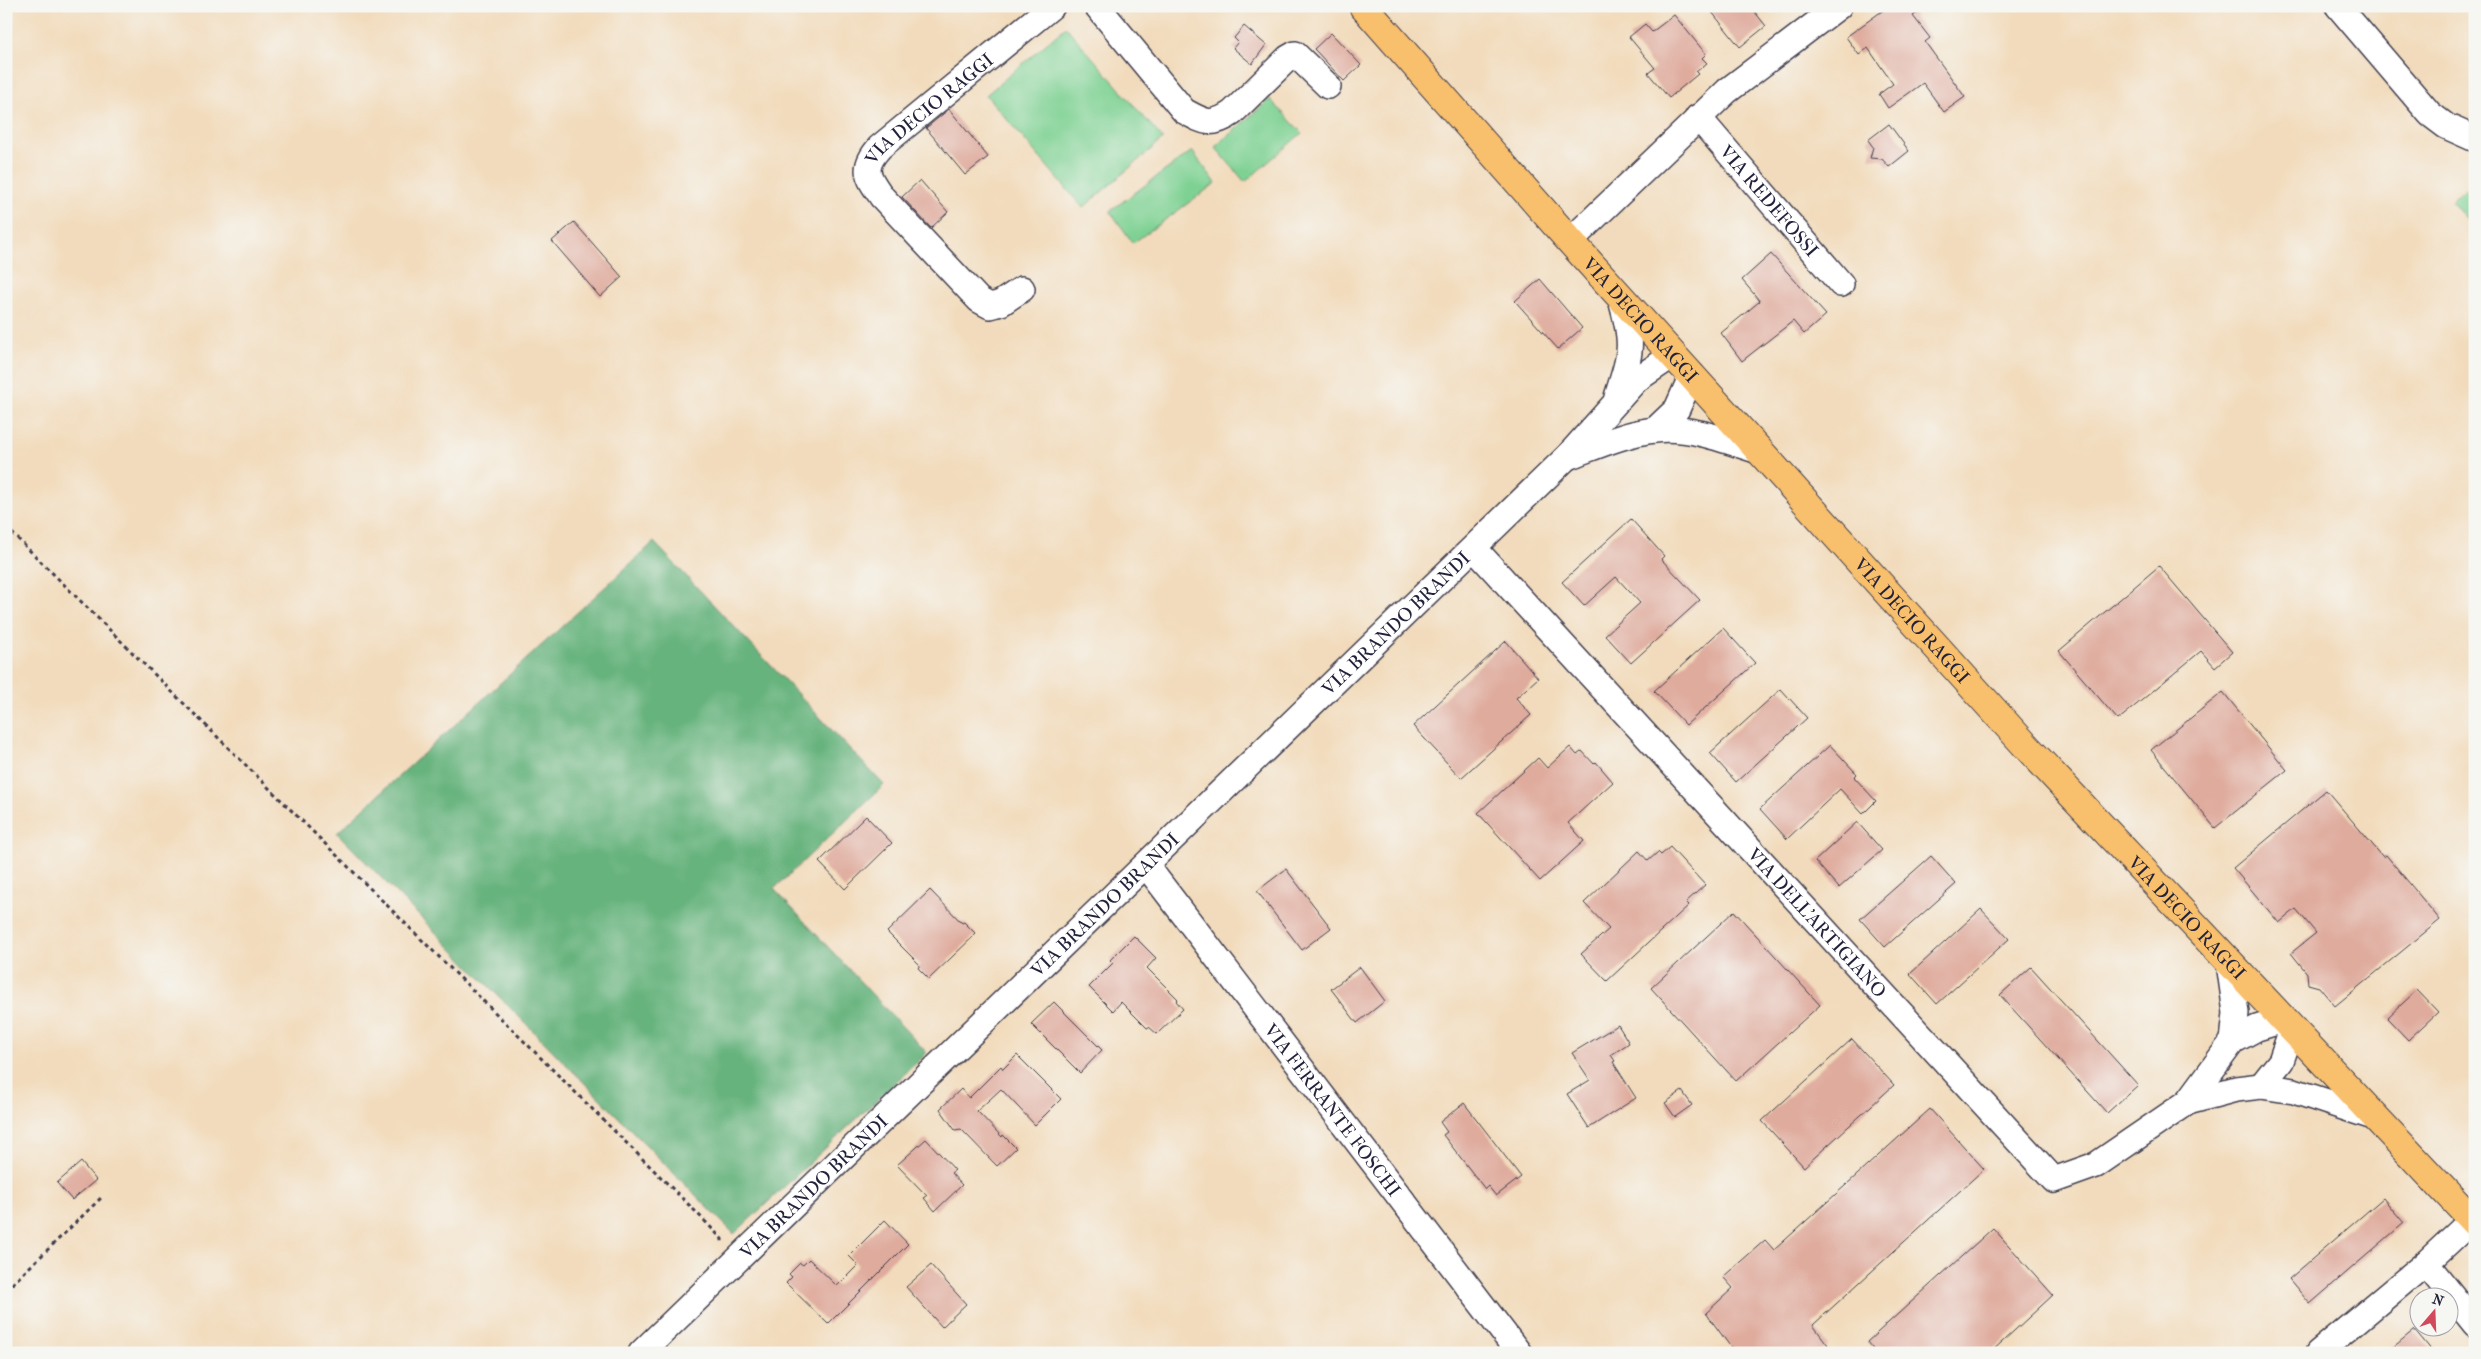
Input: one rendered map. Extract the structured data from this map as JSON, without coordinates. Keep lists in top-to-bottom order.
{
  "streets": {
    "main road": ["VIA DECIO RAGGI"],
    "street": [
      "VIA REDEFOSSI",
      "VIA BRANDO BRANDI",
      "VIA DELL'ARTIGIANO",
      "VIA FERRANTE FOSCHI"
    ]
  },
  "crossings": [
    ["VIA DECIO RAGGI", "VIA BRANDO BRANDI"],
    ["VIA DECIO RAGGI", "VIA DELL'ARTIGIANO"],
    ["VIA BRANDO BRANDI", "VIA DELL'ARTIGIANO"],
    ["VIA BRANDO BRANDI", "VIA FERRANTE FOSCHI"]
  ],
  "north": "top"
}
